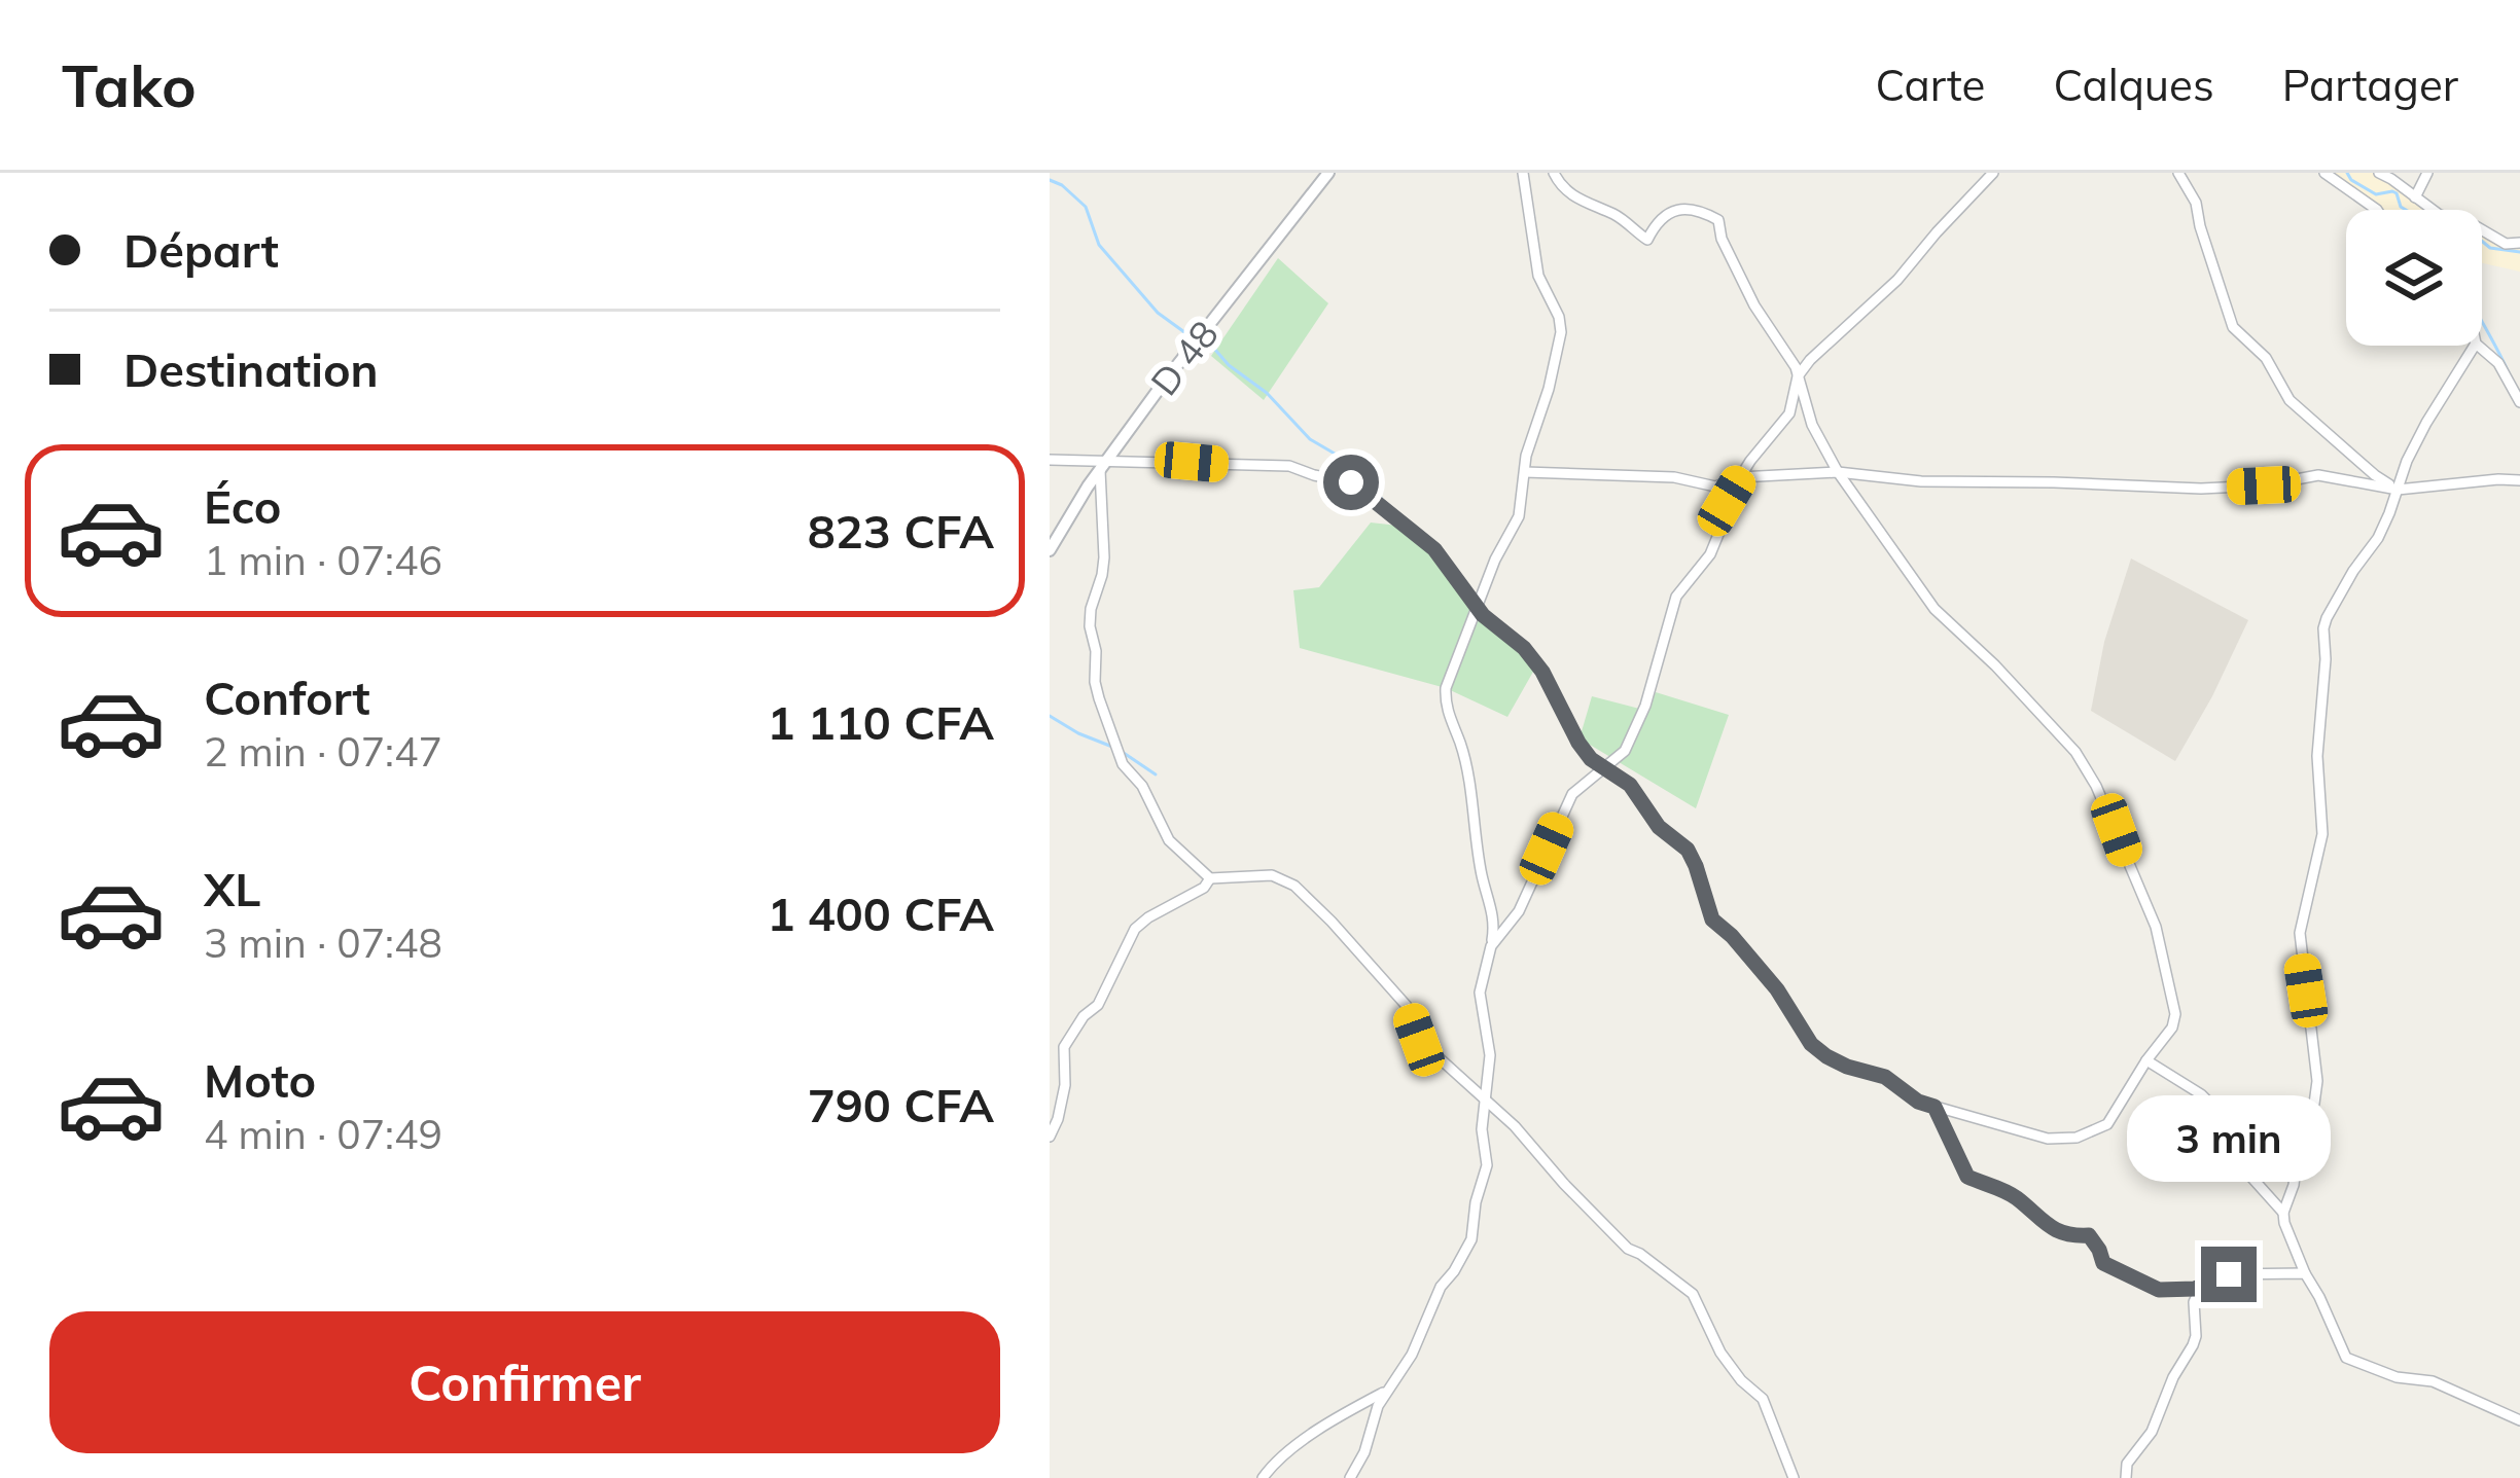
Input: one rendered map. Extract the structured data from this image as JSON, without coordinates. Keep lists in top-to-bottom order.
{
  "streets": {
    "street": ["D 48"]
  },
  "page": {
    "header": "Tako",
    "nav": ["Carte", "Calques", "Partager"],
    "banner": ["Départ", "Destination"],
    "list": [
      {
        "name": "Éco",
        "note": "1 min · 07:46",
        "value": "823 CFA"
      },
      {
        "name": "Confort",
        "note": "2 min · 07:47",
        "value": "1 110 CFA"
      },
      {
        "name": "XL",
        "note": "3 min · 07:48",
        "value": "1 400 CFA"
      },
      {
        "name": "Moto",
        "note": "4 min · 07:49",
        "value": "790 CFA"
      }
    ],
    "bubble": "3 min",
    "buttons": "Confirmer"
  }
}
